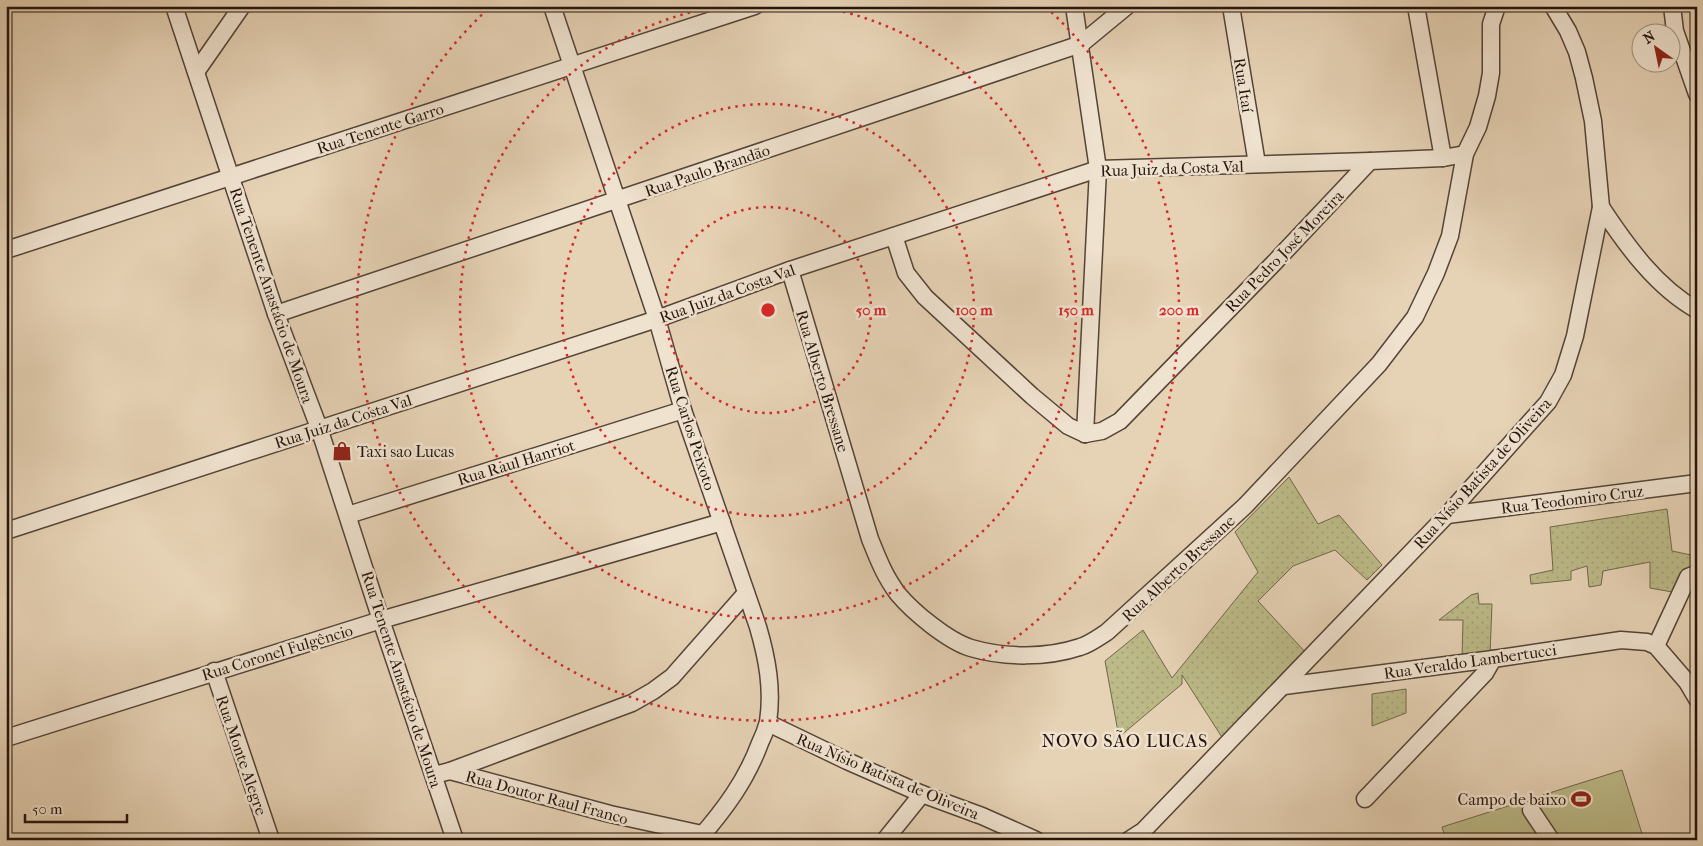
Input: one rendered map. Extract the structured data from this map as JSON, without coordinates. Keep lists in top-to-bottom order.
{
  "streets": {
    "street": [
      "Rua Itaí",
      "Rua Tenente Garro",
      "Rua Juiz da Costa Val",
      "Rua Paulo Brandão",
      "Rua Pedro José Moreira",
      "Rua Tenente Anastácio de Moura",
      "Rua Alberto Bressane",
      "Rua Carlos Peixoto",
      "Rua Raul Hanriot",
      "Rua Nísio Batista de Oliveira",
      "Rua Teodomiro Cruz",
      "Rua Coronel Fulgêncio",
      "Rua Veraldo Lambertucci",
      "Rua Monte Alegre",
      "Rua Doutor Raul Franco"
    ]
  },
  "crossings": [
    ["Rua Itaí", "Rua Juiz da Costa Val"],
    ["Rua Tenente Garro", "Rua Tenente Anastácio de Moura"],
    ["Rua Tenente Garro", "Rua Carlos Peixoto"],
    ["Rua Juiz da Costa Val", "Rua Pedro José Moreira"],
    ["Rua Juiz da Costa Val", "Rua Tenente Anastácio de Moura"],
    ["Rua Juiz da Costa Val", "Rua Alberto Bressane"],
    ["Rua Juiz da Costa Val", "Rua Carlos Peixoto"],
    ["Rua Paulo Brandão", "Rua Tenente Anastácio de Moura"],
    ["Rua Paulo Brandão", "Rua Carlos Peixoto"],
    ["Rua Tenente Anastácio de Moura", "Rua Raul Hanriot"],
    ["Rua Tenente Anastácio de Moura", "Rua Coronel Fulgêncio"],
    ["Rua Tenente Anastácio de Moura", "Rua Doutor Raul Franco"],
    ["Rua Carlos Peixoto", "Rua Raul Hanriot"],
    ["Rua Carlos Peixoto", "Rua Nísio Batista de Oliveira"],
    ["Rua Carlos Peixoto", "Rua Coronel Fulgêncio"],
    ["Rua Carlos Peixoto", "Rua Doutor Raul Franco"],
    ["Rua Nísio Batista de Oliveira", "Rua Teodomiro Cruz"],
    ["Rua Nísio Batista de Oliveira", "Rua Veraldo Lambertucci"],
    ["Rua Coronel Fulgêncio", "Rua Monte Alegre"]
  ],
  "districts": ["NOVO SÃO LUCAS"],
  "places": {
    "shop": ["Taxi sao Lucas"],
    "sports": ["Campo de baixo"]
  },
  "scale_bar": "50 m",
  "north": "top left",
  "rings": [
    "50 m",
    "100 m",
    "150 m",
    "200 m"
  ]
}
